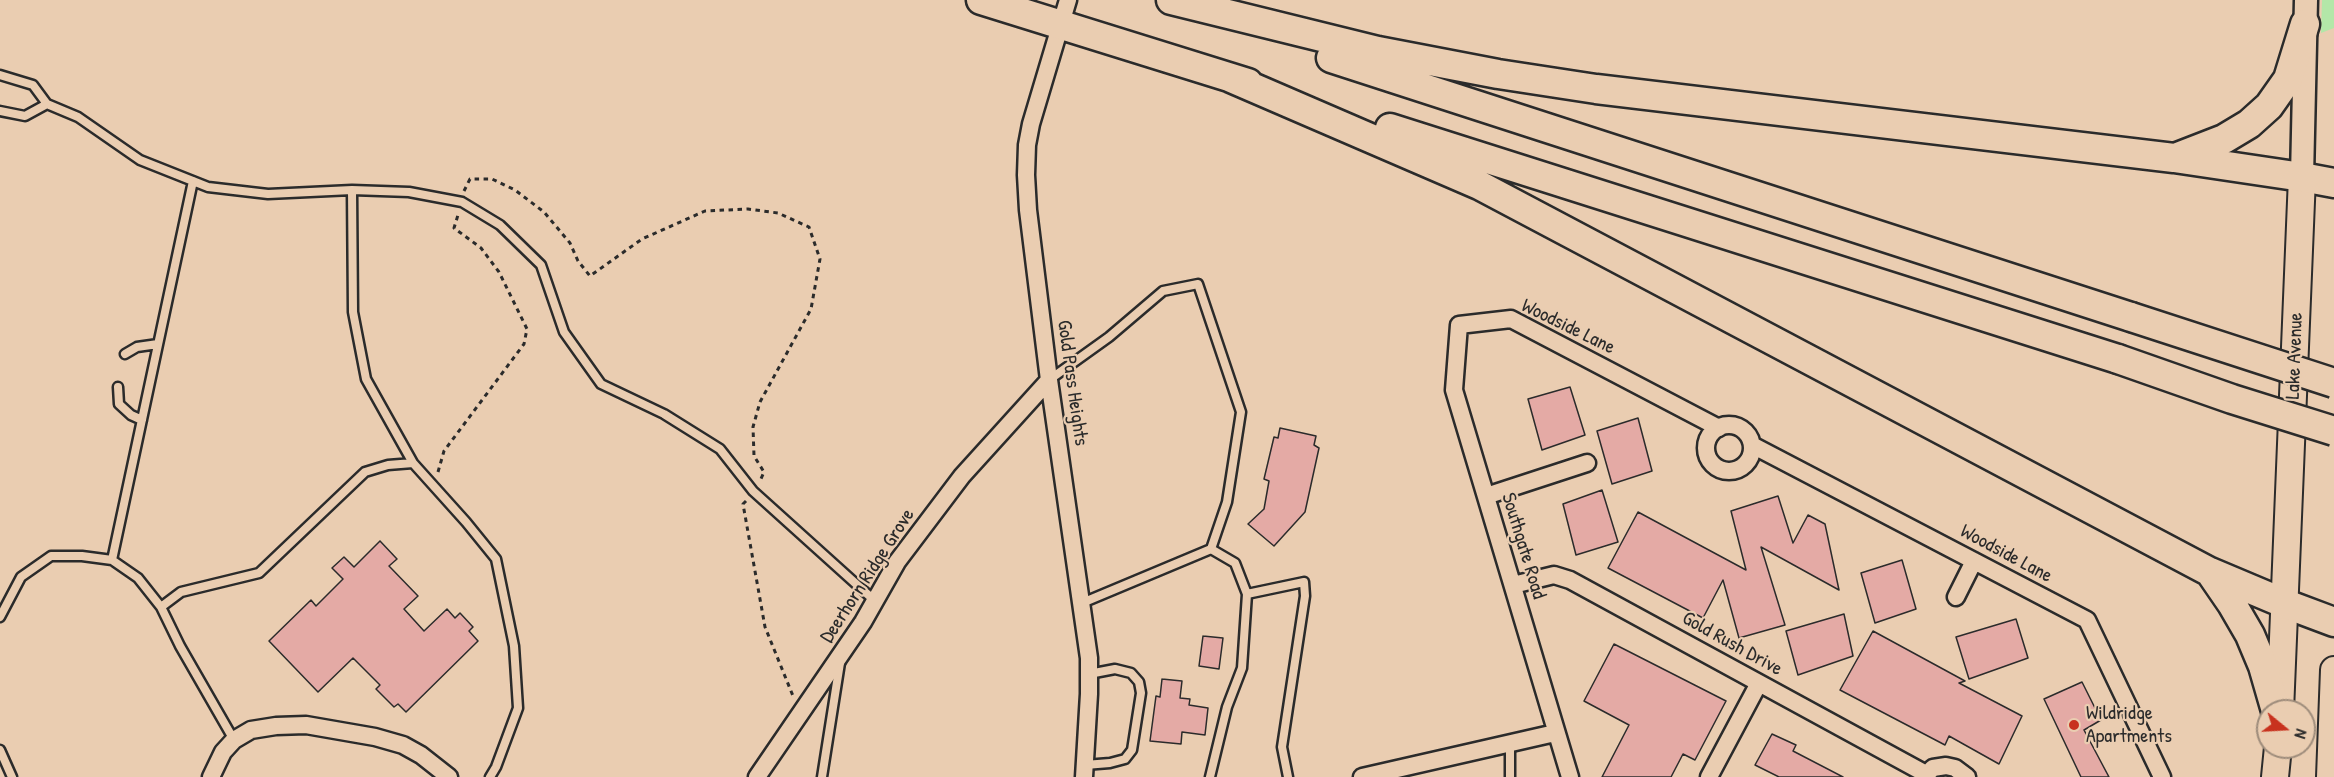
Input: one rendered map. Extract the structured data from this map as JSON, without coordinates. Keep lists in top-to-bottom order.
{
  "streets": {
    "main road": ["Lake Avenue"],
    "street": [
      "Woodside Lane",
      "Gold Pass Heights",
      "Southgate Road",
      "Deerhorn Ridge Grove",
      "Gold Rush Drive"
    ]
  },
  "crossings": [
    ["Woodside Lane", "Southgate Road"],
    ["Gold Pass Heights", "Deerhorn Ridge Grove"],
    ["Southgate Road", "Gold Rush Drive"]
  ],
  "places": ["Wildridge Apartments"],
  "north": "right"
}
